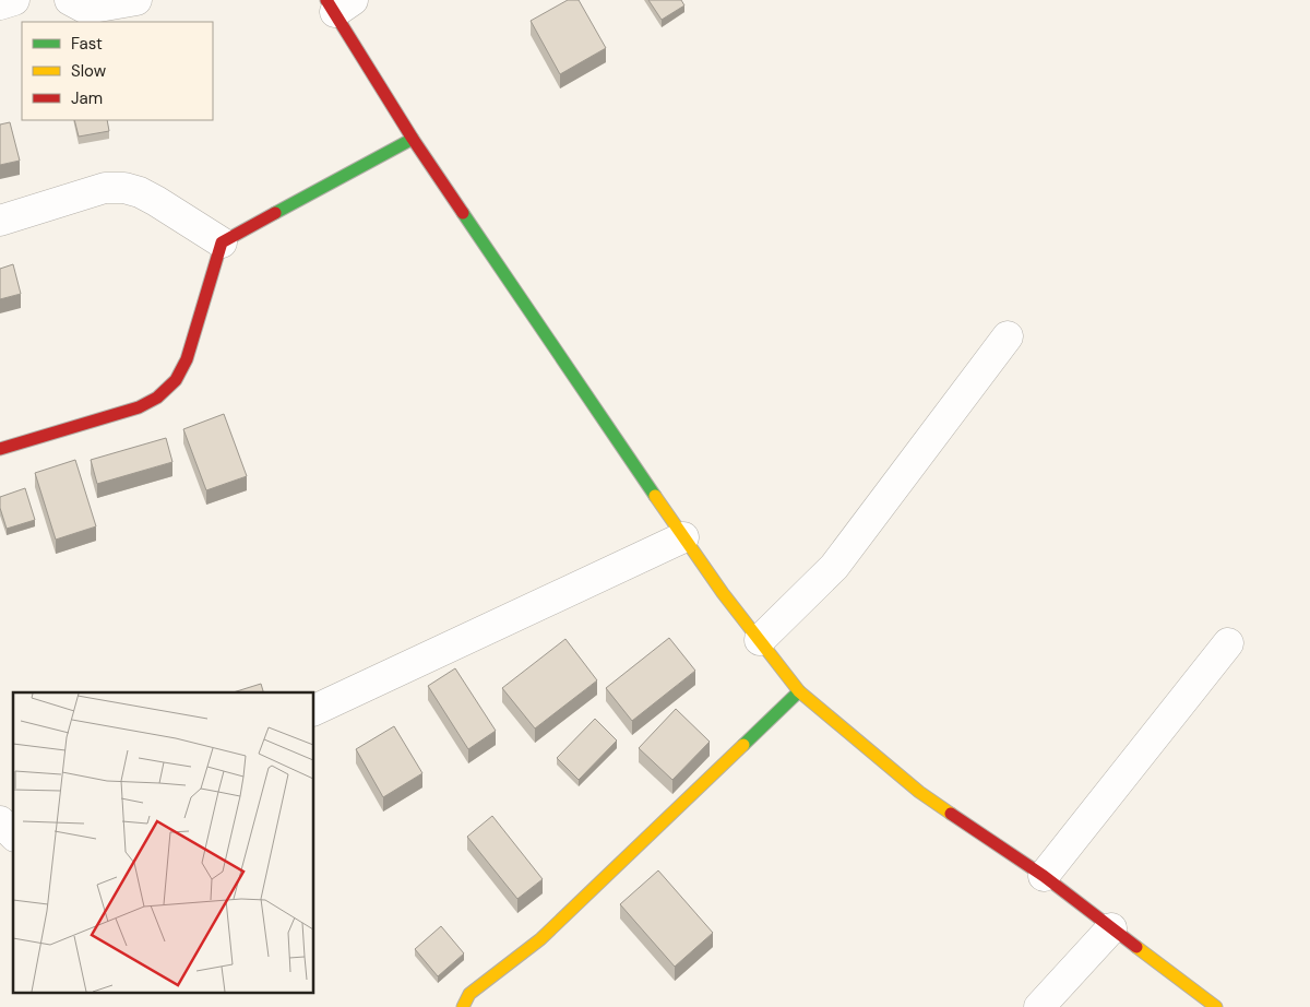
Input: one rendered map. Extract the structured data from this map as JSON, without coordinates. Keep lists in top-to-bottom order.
{
  "legend": ["Fast", "Slow", "Jam"]
}
